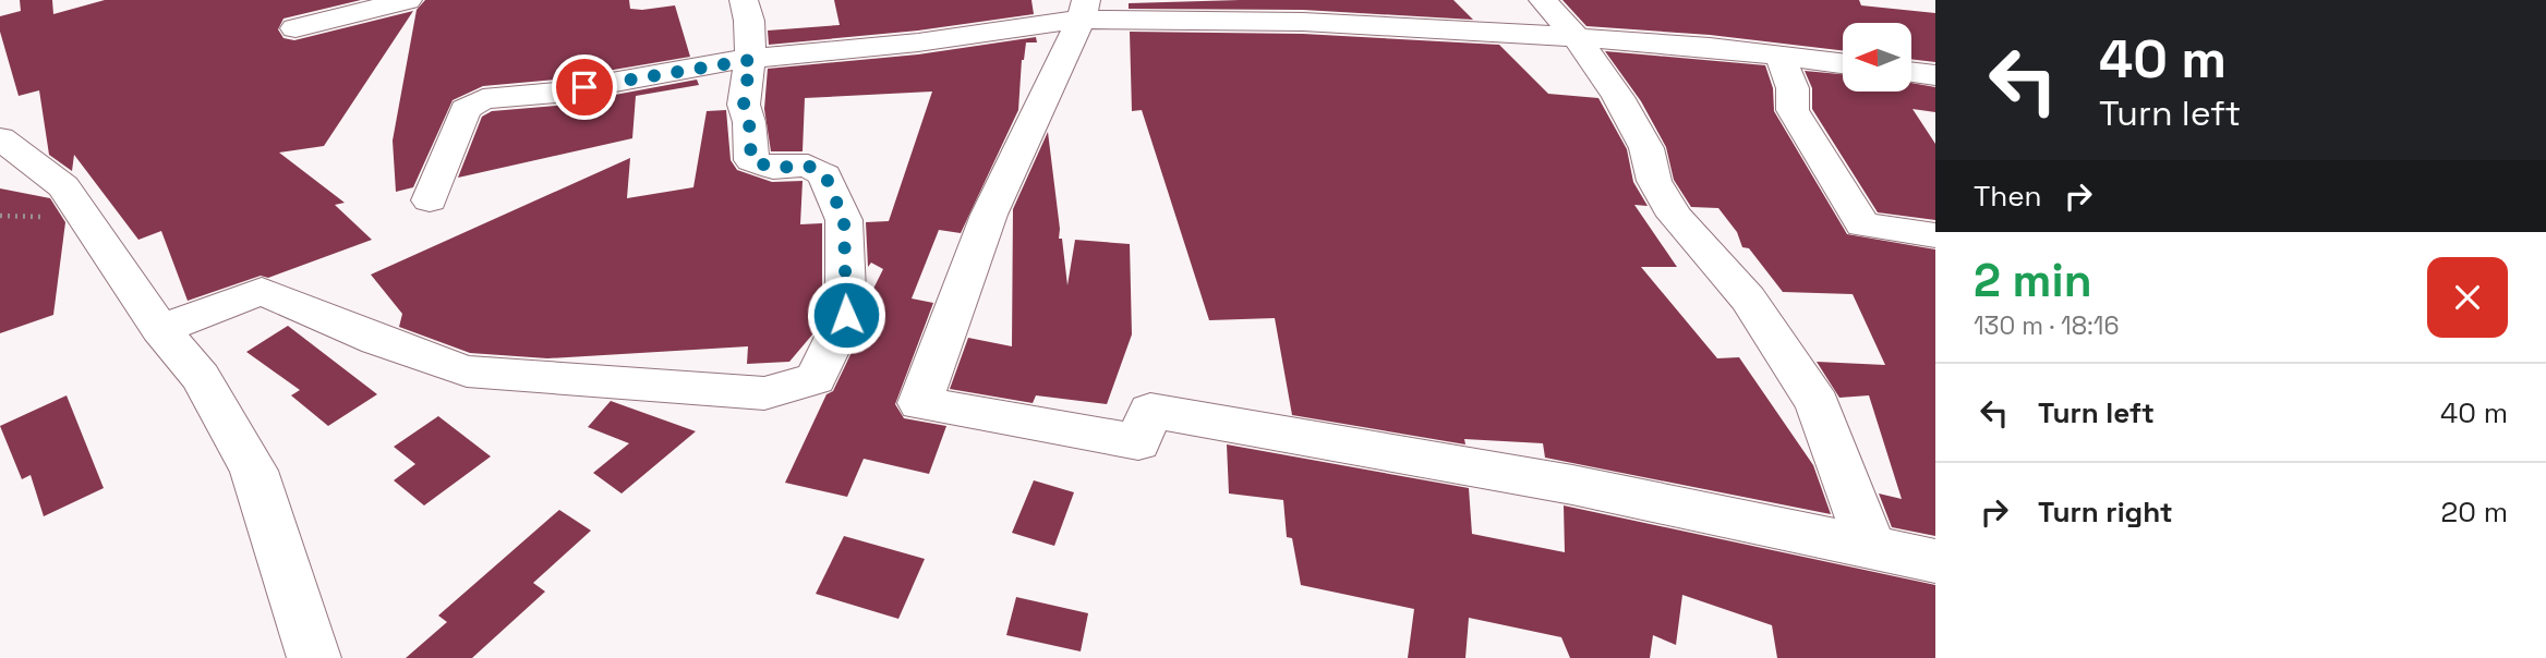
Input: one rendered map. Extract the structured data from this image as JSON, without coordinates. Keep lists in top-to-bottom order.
{
  "north": "left",
  "page": {
    "turn": ["40 m", "Turn left"],
    "then": "Then",
    "heading": ["2 min", "130 m · 18:16"],
    "list": [
      {
        "name": "Turn left",
        "value": "40 m"
      },
      {
        "name": "Turn right",
        "value": "20 m"
      }
    ]
  }
}
